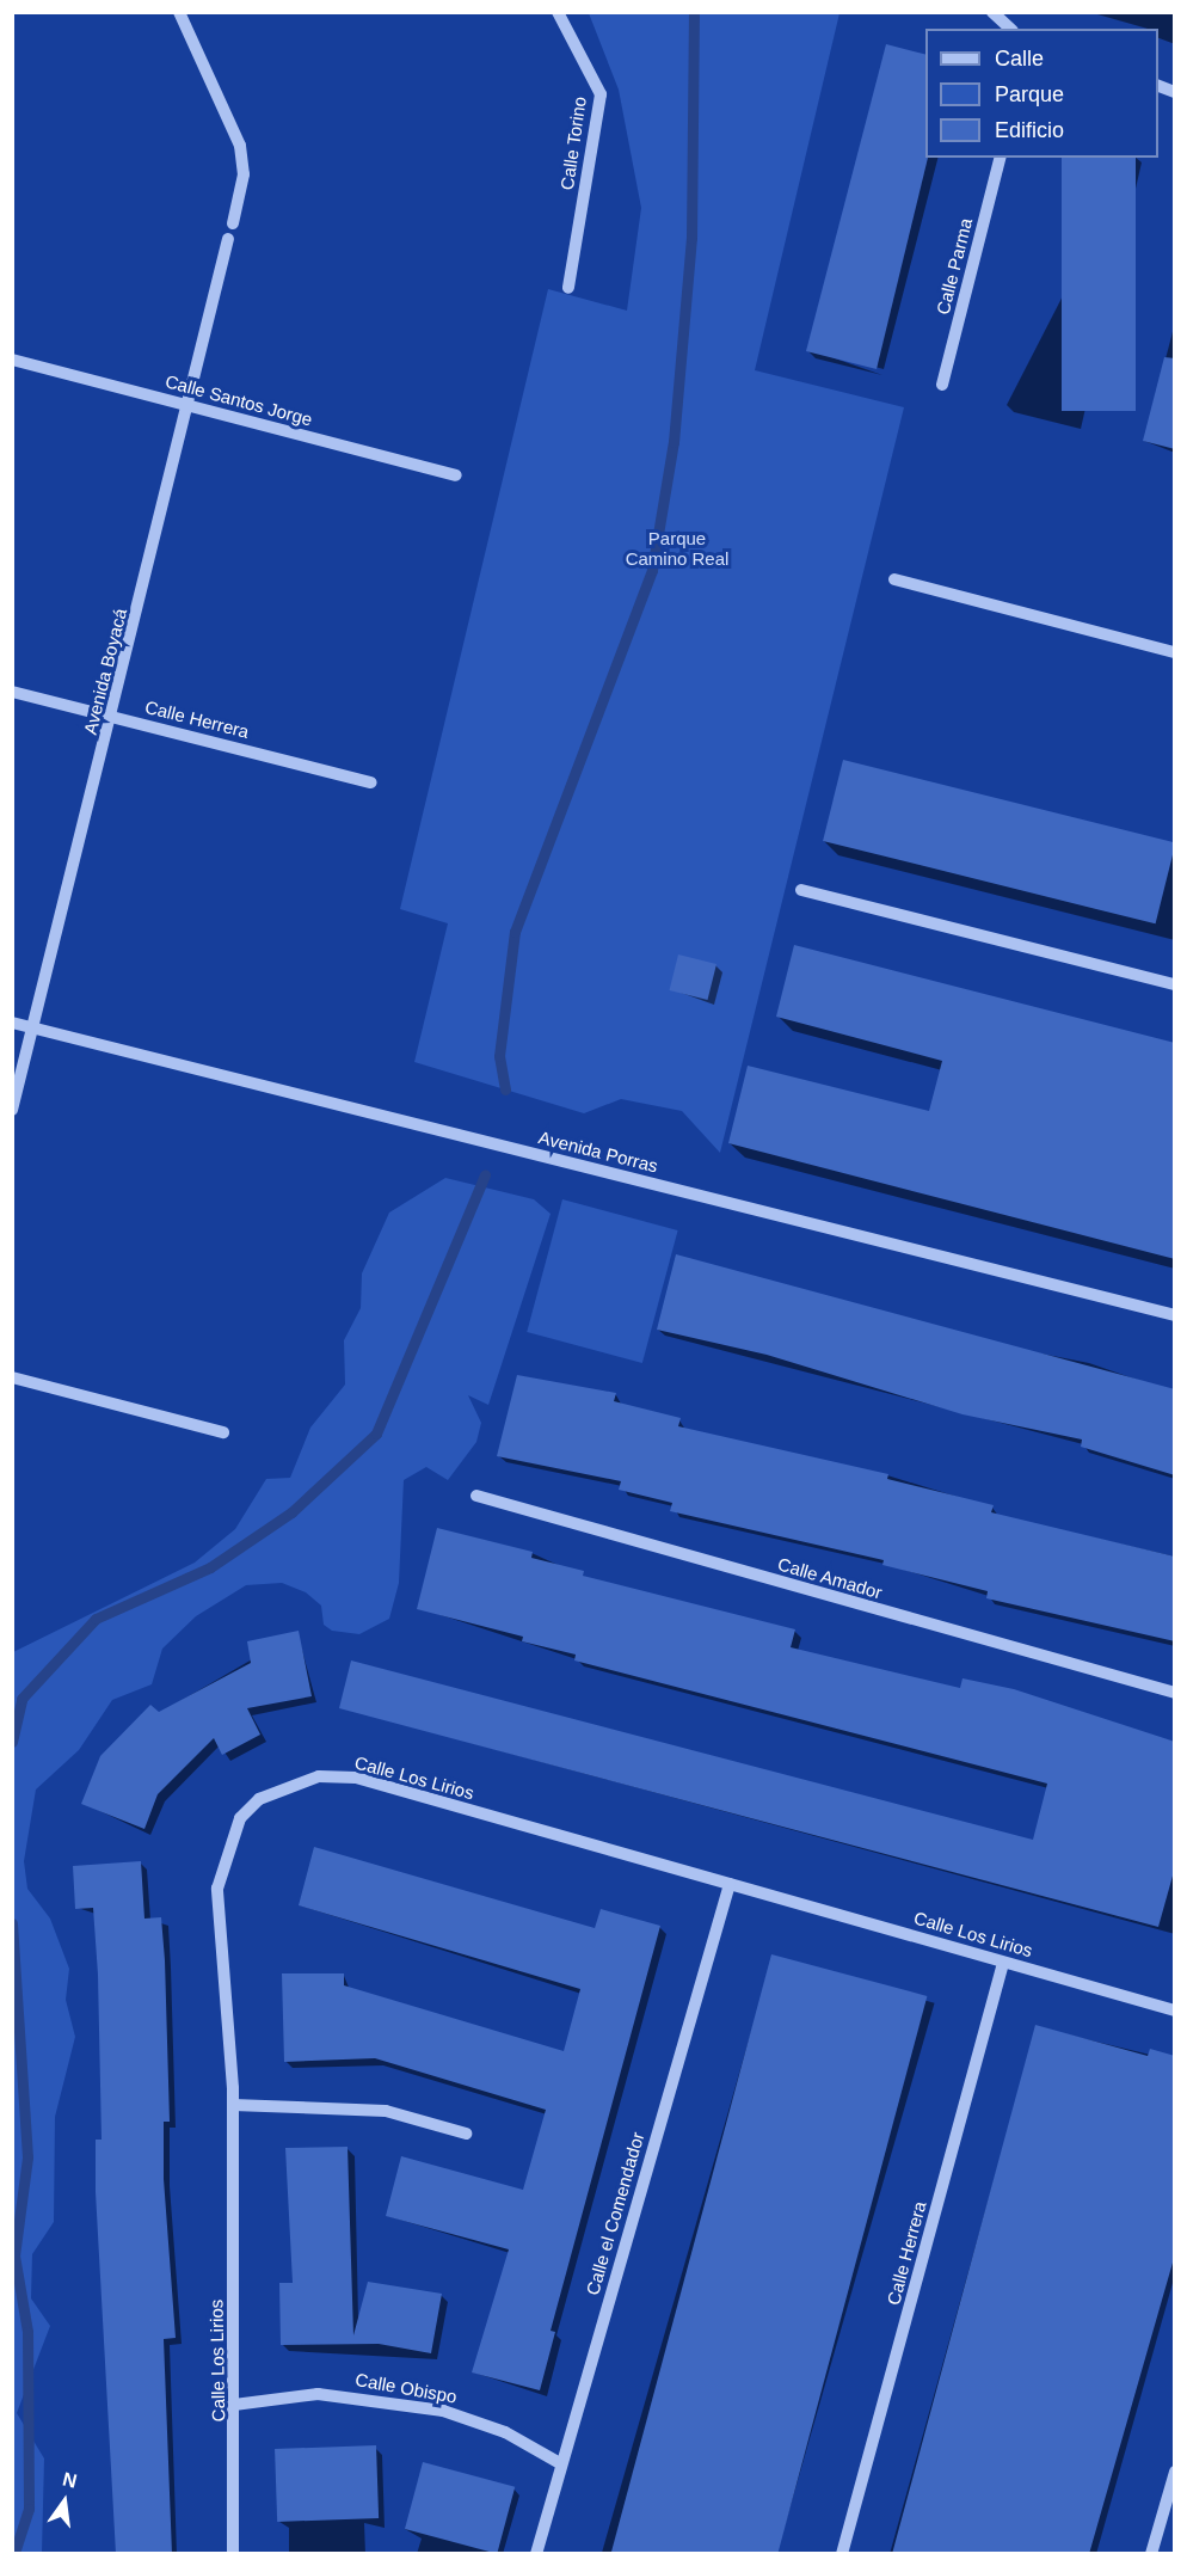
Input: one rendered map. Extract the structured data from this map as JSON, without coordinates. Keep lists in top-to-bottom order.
{
  "streets": {
    "street": [
      "Calle Torino",
      "Calle Parma",
      "Calle Santos Jorge",
      "Avenida Boyacá",
      "Calle Herrera",
      "Avenida Porras",
      "Calle Amador",
      "Calle Los Lirios",
      "Calle el Comendador",
      "Calle Obispo"
    ]
  },
  "crossings": [
    ["Calle Santos Jorge", "Avenida Boyacá"],
    ["Avenida Boyacá", "Calle Herrera"],
    ["Avenida Boyacá", "Avenida Porras"],
    ["Calle Herrera", "Calle Los Lirios"],
    ["Calle Los Lirios", "Calle el Comendador"],
    ["Calle Los Lirios", "Calle Obispo"],
    ["Calle el Comendador", "Calle Obispo"]
  ],
  "parks": ["Parque Camino Real"],
  "legend": ["Calle", "Parque", "Edificio"],
  "north": "top"
}
